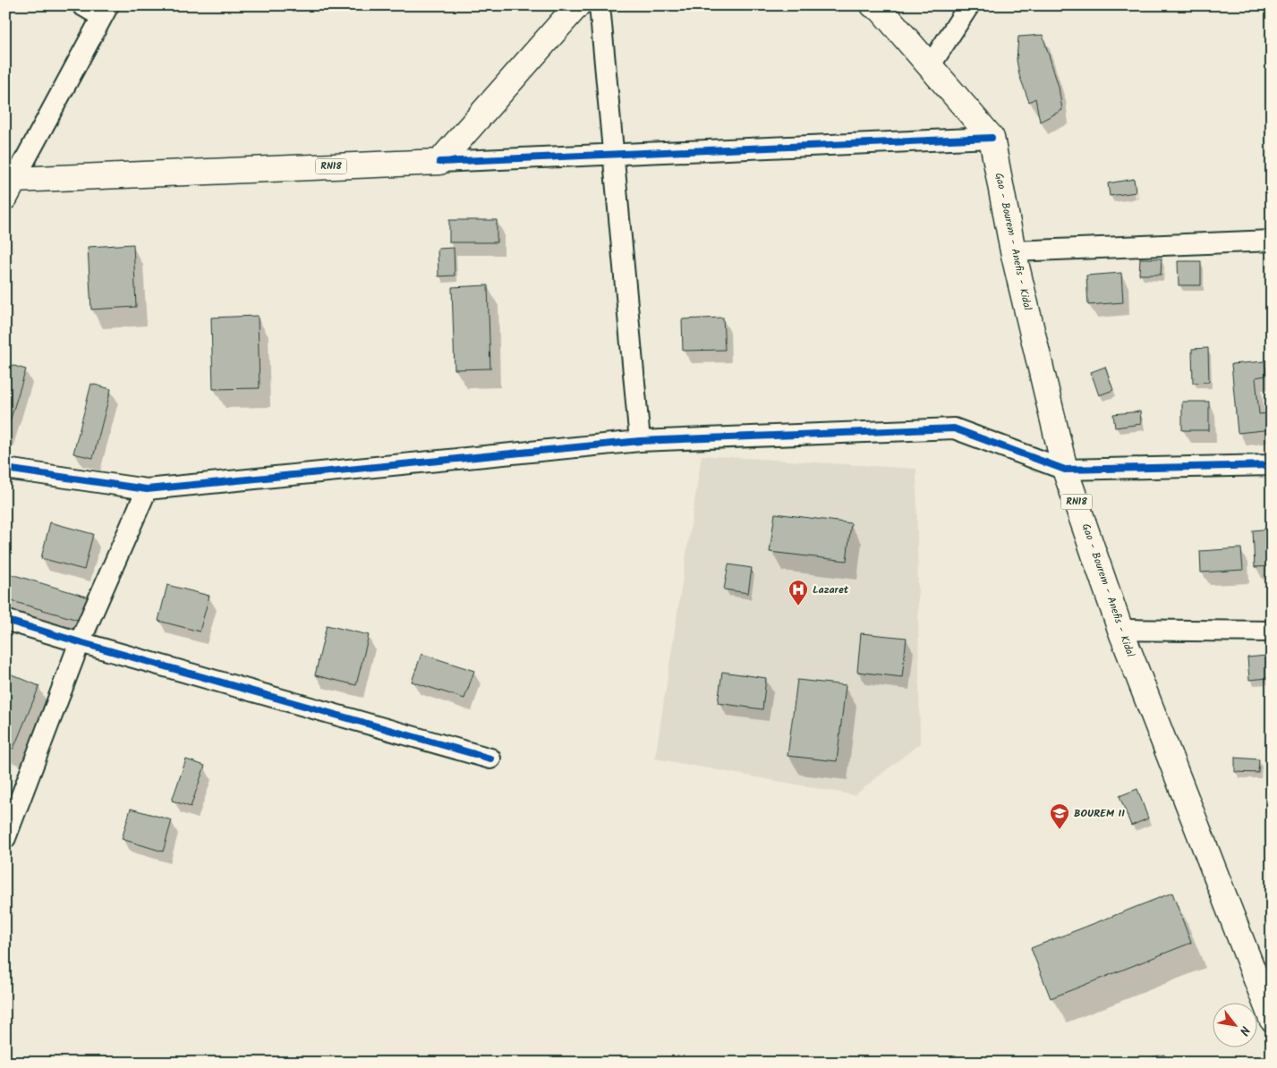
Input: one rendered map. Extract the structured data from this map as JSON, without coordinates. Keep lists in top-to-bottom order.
{
  "streets": {
    "main road": ["RN18", "Gao - Bourem - Anefis - Kidal"]
  },
  "places": {
    "hospital": ["Lazaret"],
    "school or university": ["BOUREM II"]
  },
  "north": "bottom right"
}
